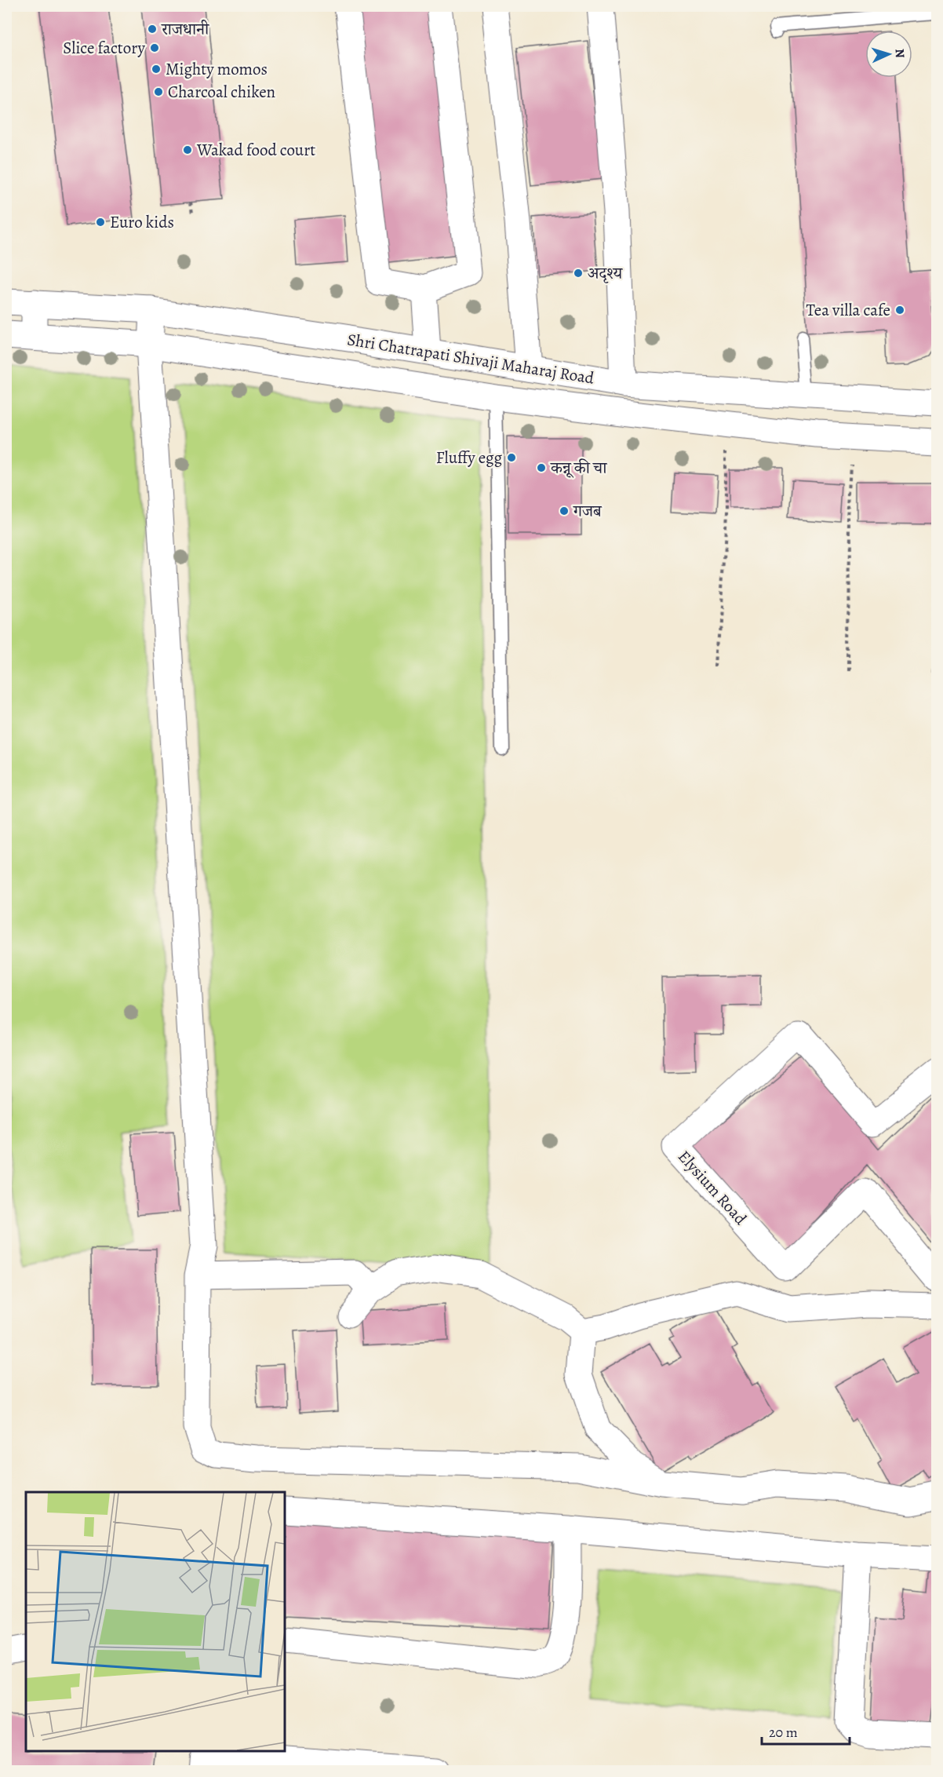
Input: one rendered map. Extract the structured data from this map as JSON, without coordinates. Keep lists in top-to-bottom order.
{
  "streets": {
    "street": ["Shri Chatrapati Shivaji Maharaj Road", "Elysium Road"]
  },
  "places": [
    "राजधानी",
    "Slice factory",
    "Mighty momos",
    "Charcoal chiken",
    "Wakad food court",
    "Euro kids",
    "अदृश्य",
    "Tea villa cafe",
    "Fluffy egg",
    "कन्नू की चा",
    "गजब"
  ],
  "scale_bar": "20 m",
  "north": "right"
}
